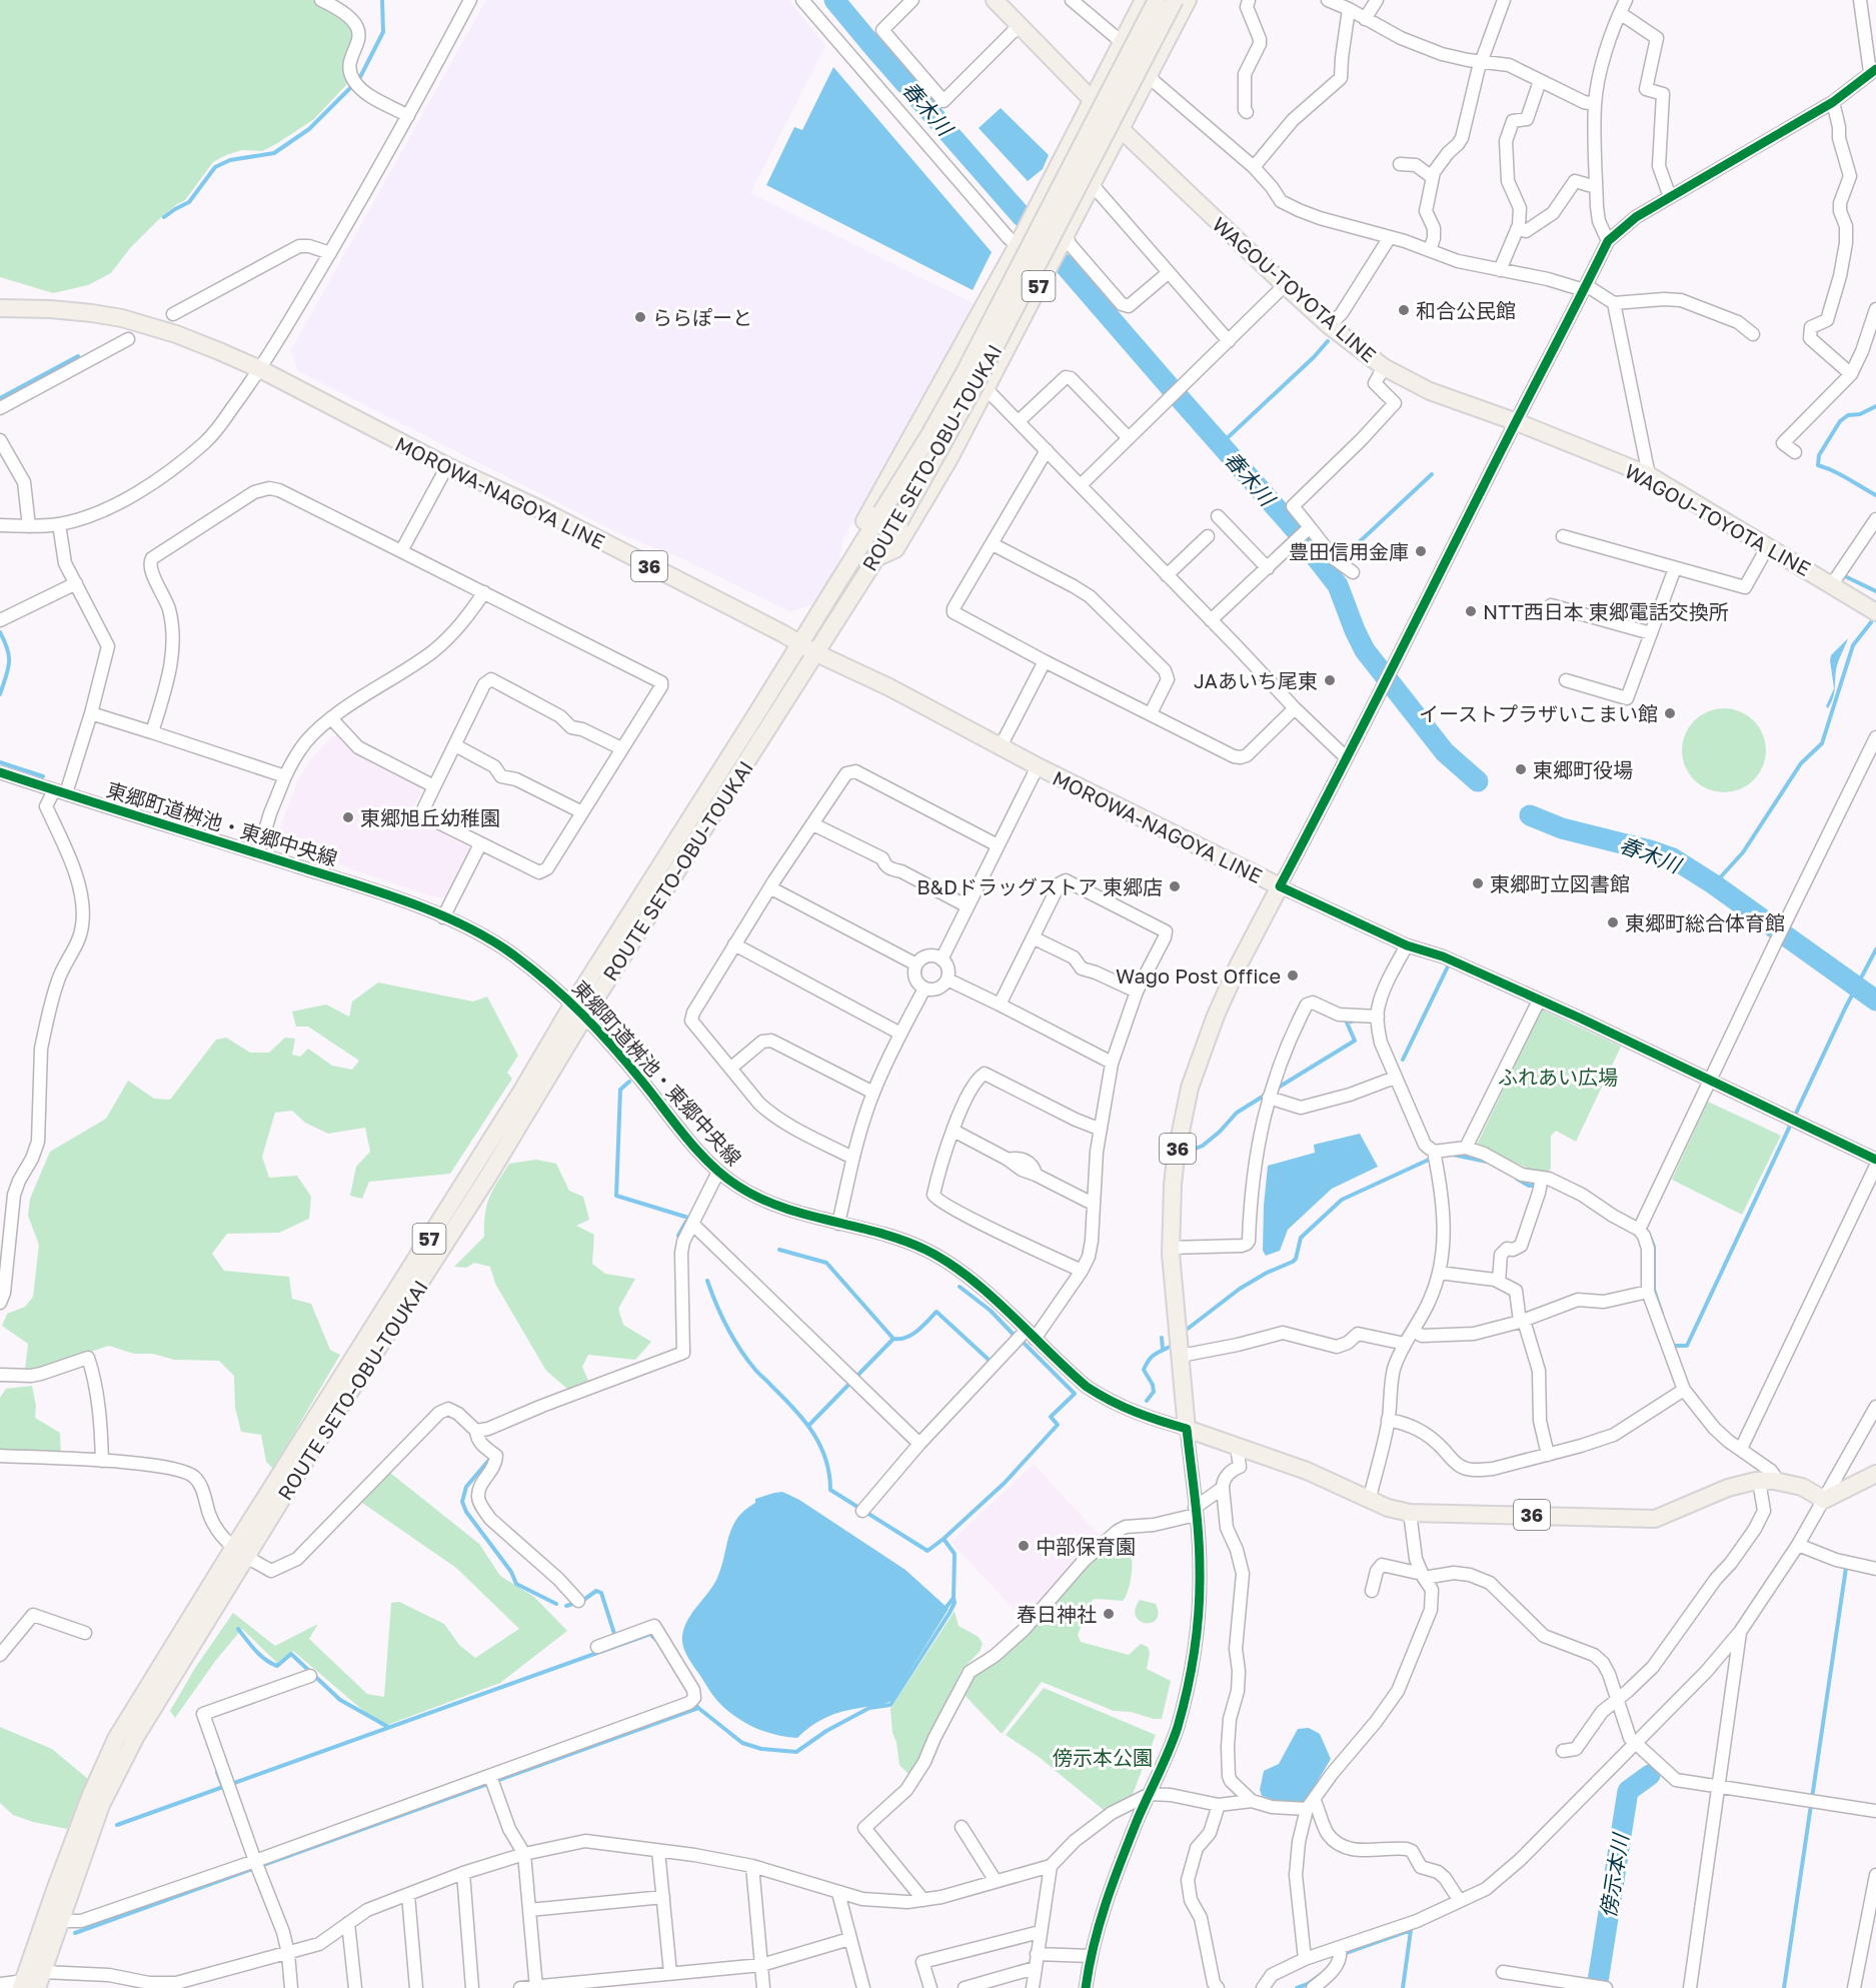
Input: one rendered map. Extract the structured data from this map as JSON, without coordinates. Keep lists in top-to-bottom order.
{
  "streets": {
    "main road": [
      "57",
      "WAGOU-TOYOTA LINE",
      "ROUTE SETO-OBU-TOUKAI",
      "MOROWA-NAGOYA LINE",
      "36"
    ],
    "street": ["東郷町道桝池・東郷中央線"]
  },
  "crossings": [
    ["57", "WAGOU-TOYOTA LINE"],
    ["57", "ROUTE SETO-OBU-TOUKAI"],
    ["ROUTE SETO-OBU-TOUKAI", "MOROWA-NAGOYA LINE"],
    ["ROUTE SETO-OBU-TOUKAI", "東郷町道桝池・東郷中央線"],
    ["MOROWA-NAGOYA LINE", "36"],
    ["MOROWA-NAGOYA LINE", "東郷町道桝池・東郷中央線"],
    ["36", "東郷町道桝池・東郷中央線"]
  ],
  "water": ["春木川", "傍示本川"],
  "parks": ["ふれあい広場", "傍示本公園"],
  "places": [
    "和合公民館",
    "ららぽーと",
    "豊田信用金庫",
    "NTT西日本 東郷電話交換所",
    "JAあいち尾東",
    "イーストプラザいこまい館",
    "東郷町役場",
    "東郷旭丘幼稚園",
    "東郷町立図書館",
    "B&Dドラッグストア 東郷店",
    "東郷町総合体育館",
    "Wago Post Office",
    "中部保育園",
    "春日神社"
  ]
}
